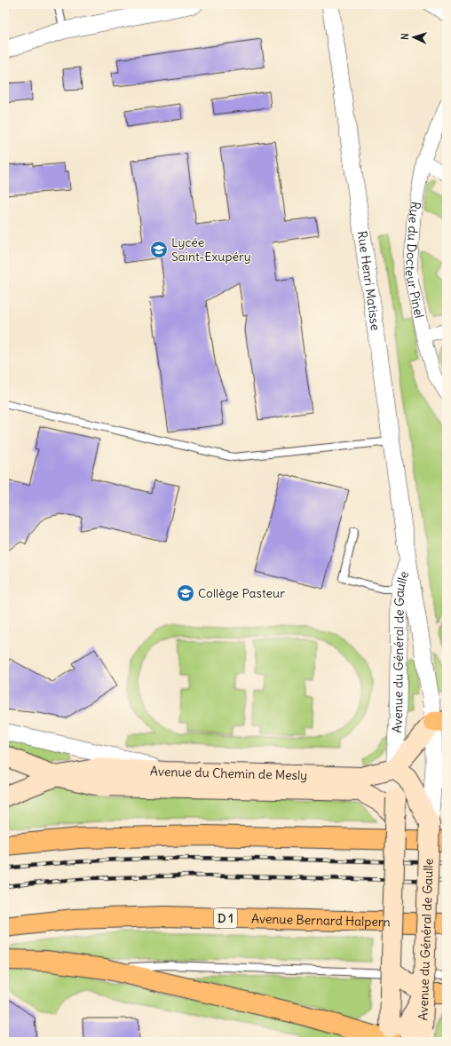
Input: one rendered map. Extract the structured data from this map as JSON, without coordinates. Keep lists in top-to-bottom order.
{
  "streets": {
    "highway": ["D 1", "Avenue Bernard Halpern"],
    "main road": ["Avenue du Général de Gaulle", "Avenue du Chemin de Mesly"],
    "street": ["Rue du Docteur Pinel", "Rue Henri Matisse"]
  },
  "crossings": [
    ["Rue Henri Matisse", "Avenue du Général de Gaulle"],
    ["Avenue du Général de Gaulle", "Avenue du Chemin de Mesly"]
  ],
  "places": {
    "school or university": ["Lycée Saint-Exupéry", "Collège Pasteur"]
  },
  "north": "left"
}
